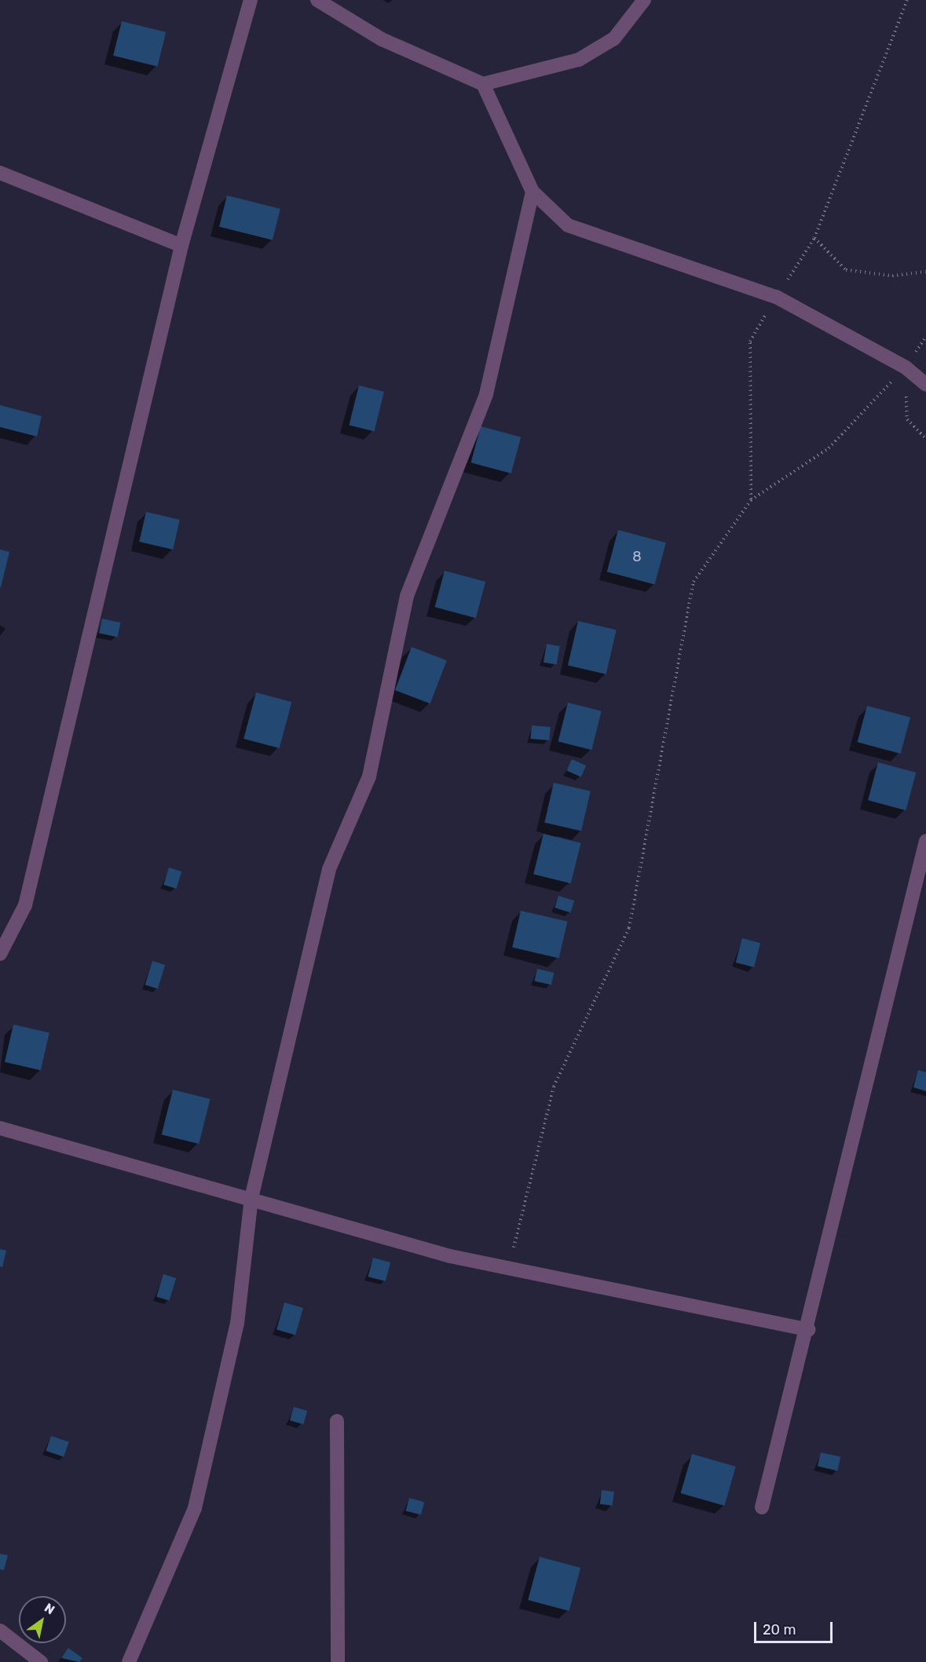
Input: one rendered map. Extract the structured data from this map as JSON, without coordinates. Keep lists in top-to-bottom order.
{
  "house_numbers": ["8"],
  "scale_bar": "20 m",
  "north": "top right"
}
